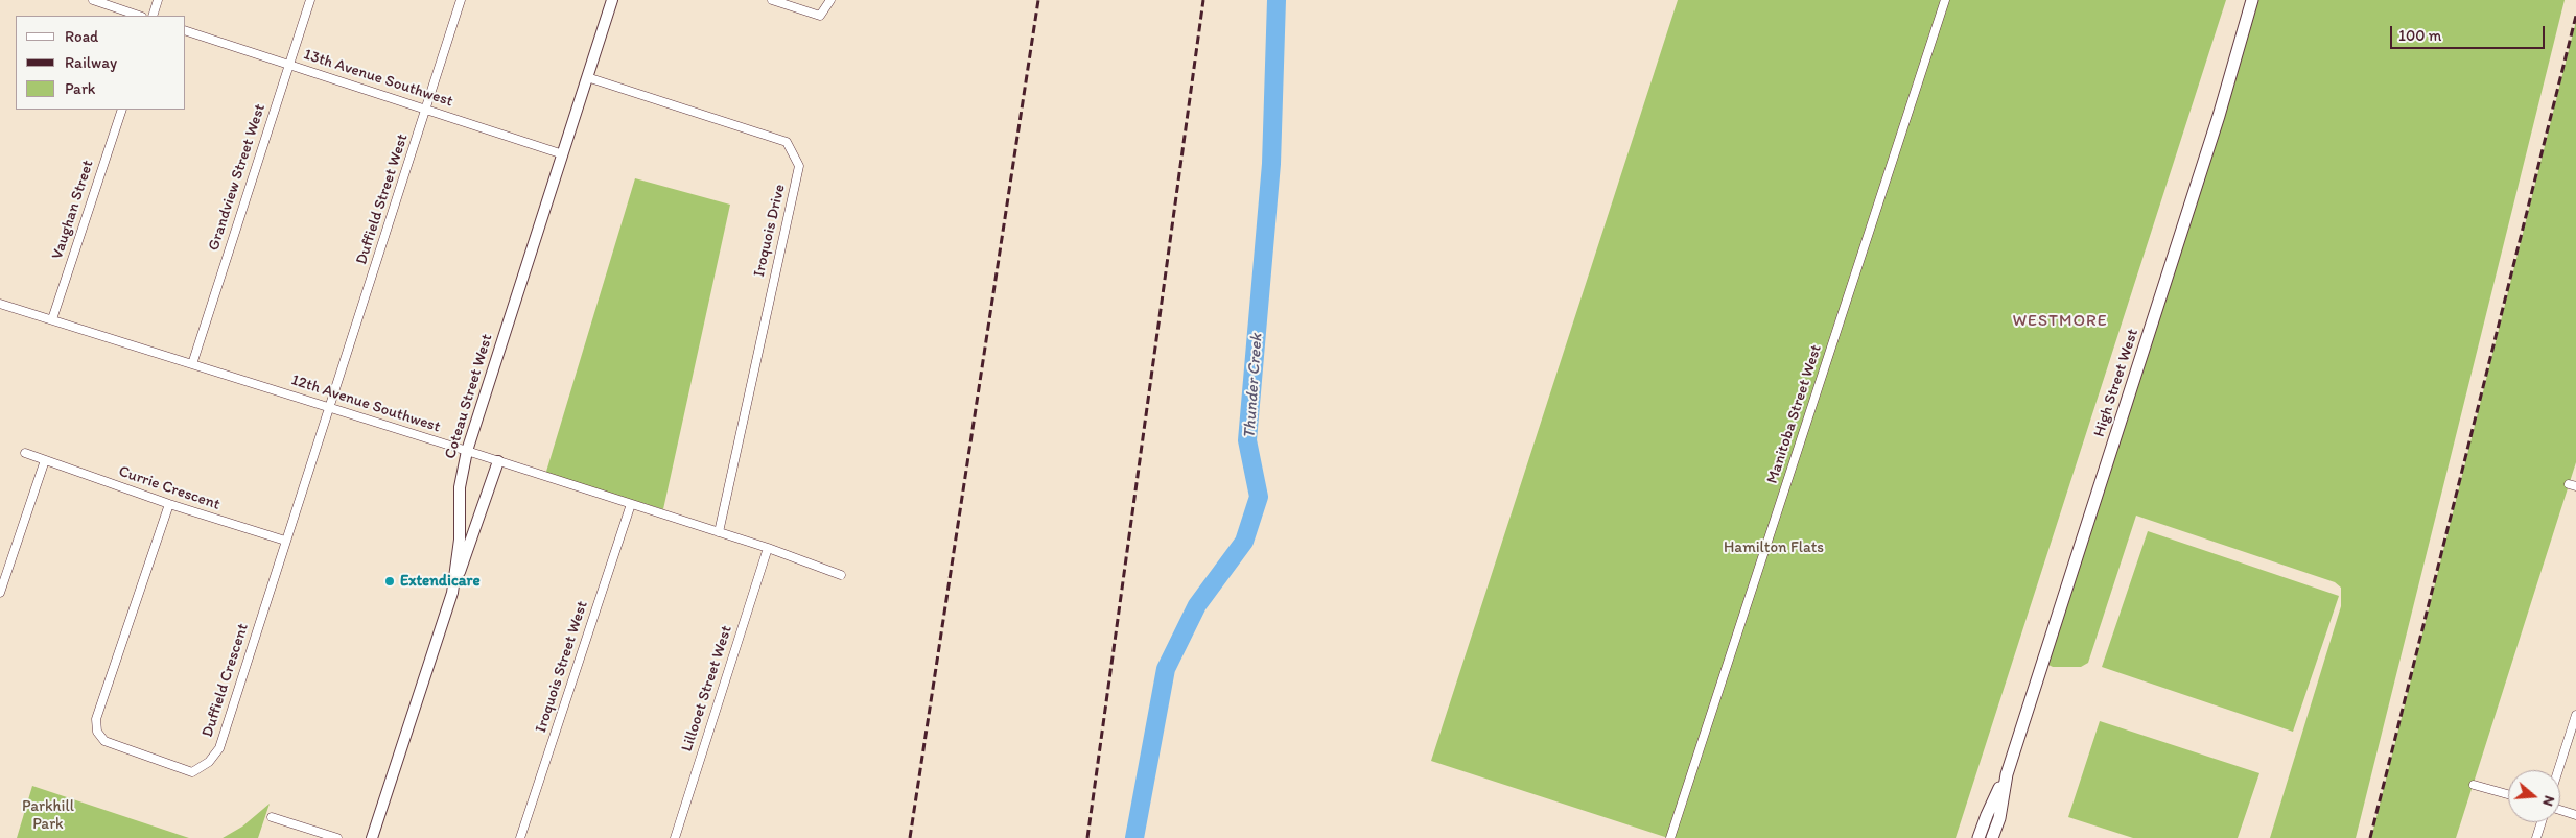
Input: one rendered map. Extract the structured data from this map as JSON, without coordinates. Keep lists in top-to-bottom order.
{
  "streets": {
    "main road": ["High Street West"],
    "street": [
      "13th Avenue Southwest",
      "Grandview Street West",
      "Duffield Street West",
      "Vaughan Street",
      "Iroquois Drive",
      "Coteau Street West",
      "12th Avenue Southwest",
      "Manitoba Street West",
      "Currie Crescent",
      "Iroquois Street West",
      "Duffield Crescent",
      "Lillooet Street West"
    ]
  },
  "crossings": [
    ["13th Avenue Southwest", "Grandview Street West"],
    ["13th Avenue Southwest", "Duffield Street West"],
    ["13th Avenue Southwest", "Coteau Street West"],
    ["Grandview Street West", "12th Avenue Southwest"],
    ["Duffield Street West", "12th Avenue Southwest"],
    ["Duffield Street West", "Duffield Crescent"],
    ["Vaughan Street", "12th Avenue Southwest"],
    ["Iroquois Drive", "Coteau Street West"],
    ["Iroquois Drive", "12th Avenue Southwest"],
    ["Coteau Street West", "12th Avenue Southwest"],
    ["12th Avenue Southwest", "Iroquois Street West"],
    ["12th Avenue Southwest", "Duffield Crescent"],
    ["12th Avenue Southwest", "Lillooet Street West"],
    ["Currie Crescent", "Duffield Crescent"]
  ],
  "districts": ["WESTMORE"],
  "water": ["Thunder Creek"],
  "parks": ["Hamilton Flats", "Parkhill Park"],
  "places": ["Extendicare"],
  "legend": ["Road", "Railway", "Park"],
  "scale_bar": "100 m",
  "north": "right"
}
